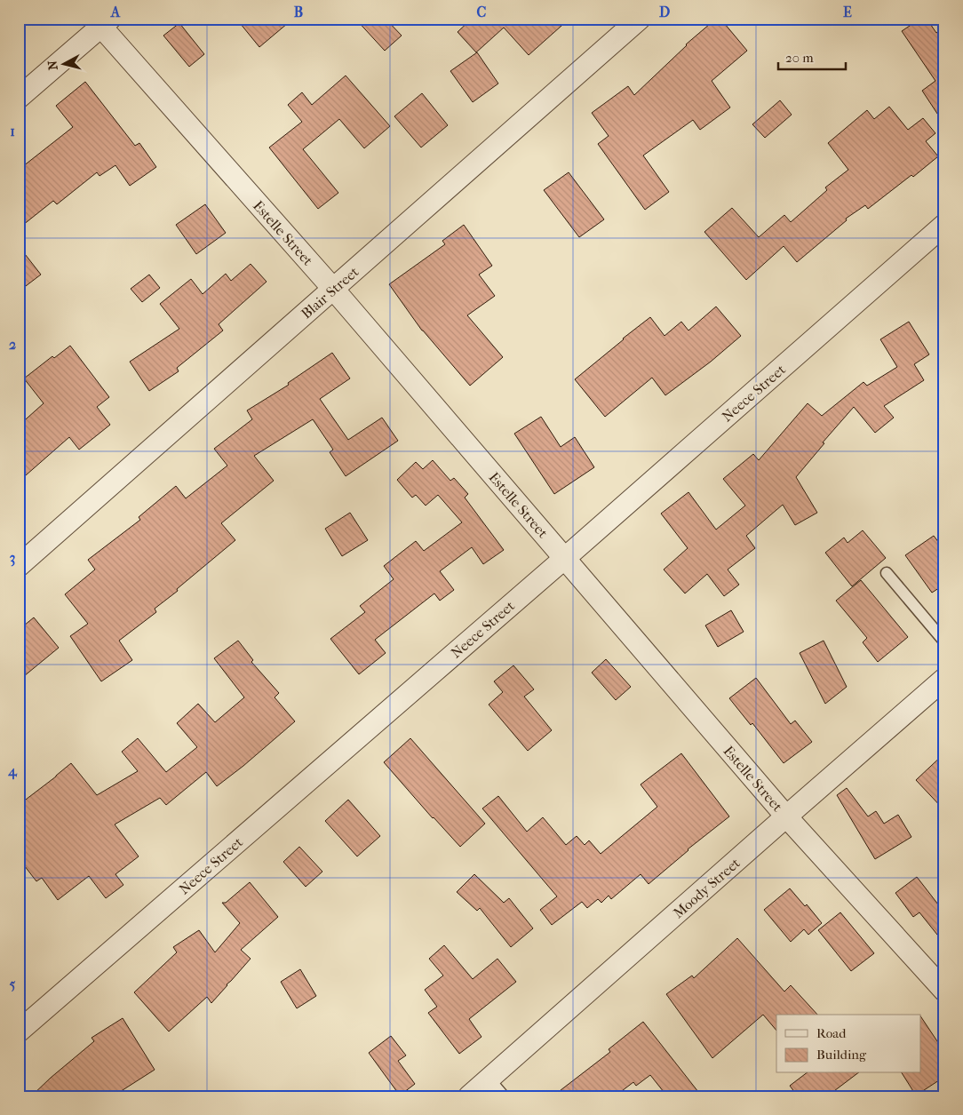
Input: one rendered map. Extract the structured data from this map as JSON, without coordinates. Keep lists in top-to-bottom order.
{
  "streets": {
    "street": [
      "Estelle Street",
      "Blair Street",
      "Neece Street",
      "Moody Street"
    ]
  },
  "crossings": [
    ["Estelle Street", "Blair Street"],
    ["Estelle Street", "Neece Street"],
    ["Estelle Street", "Moody Street"]
  ],
  "legend": ["Road", "Building"],
  "scale_bar": "20 m",
  "north": "left",
  "grid": {
    "columns": [
      "A",
      "B",
      "C",
      "D",
      "E"
    ],
    "rows": [
      "1",
      "2",
      "3",
      "4",
      "5"
    ]
  }
}
